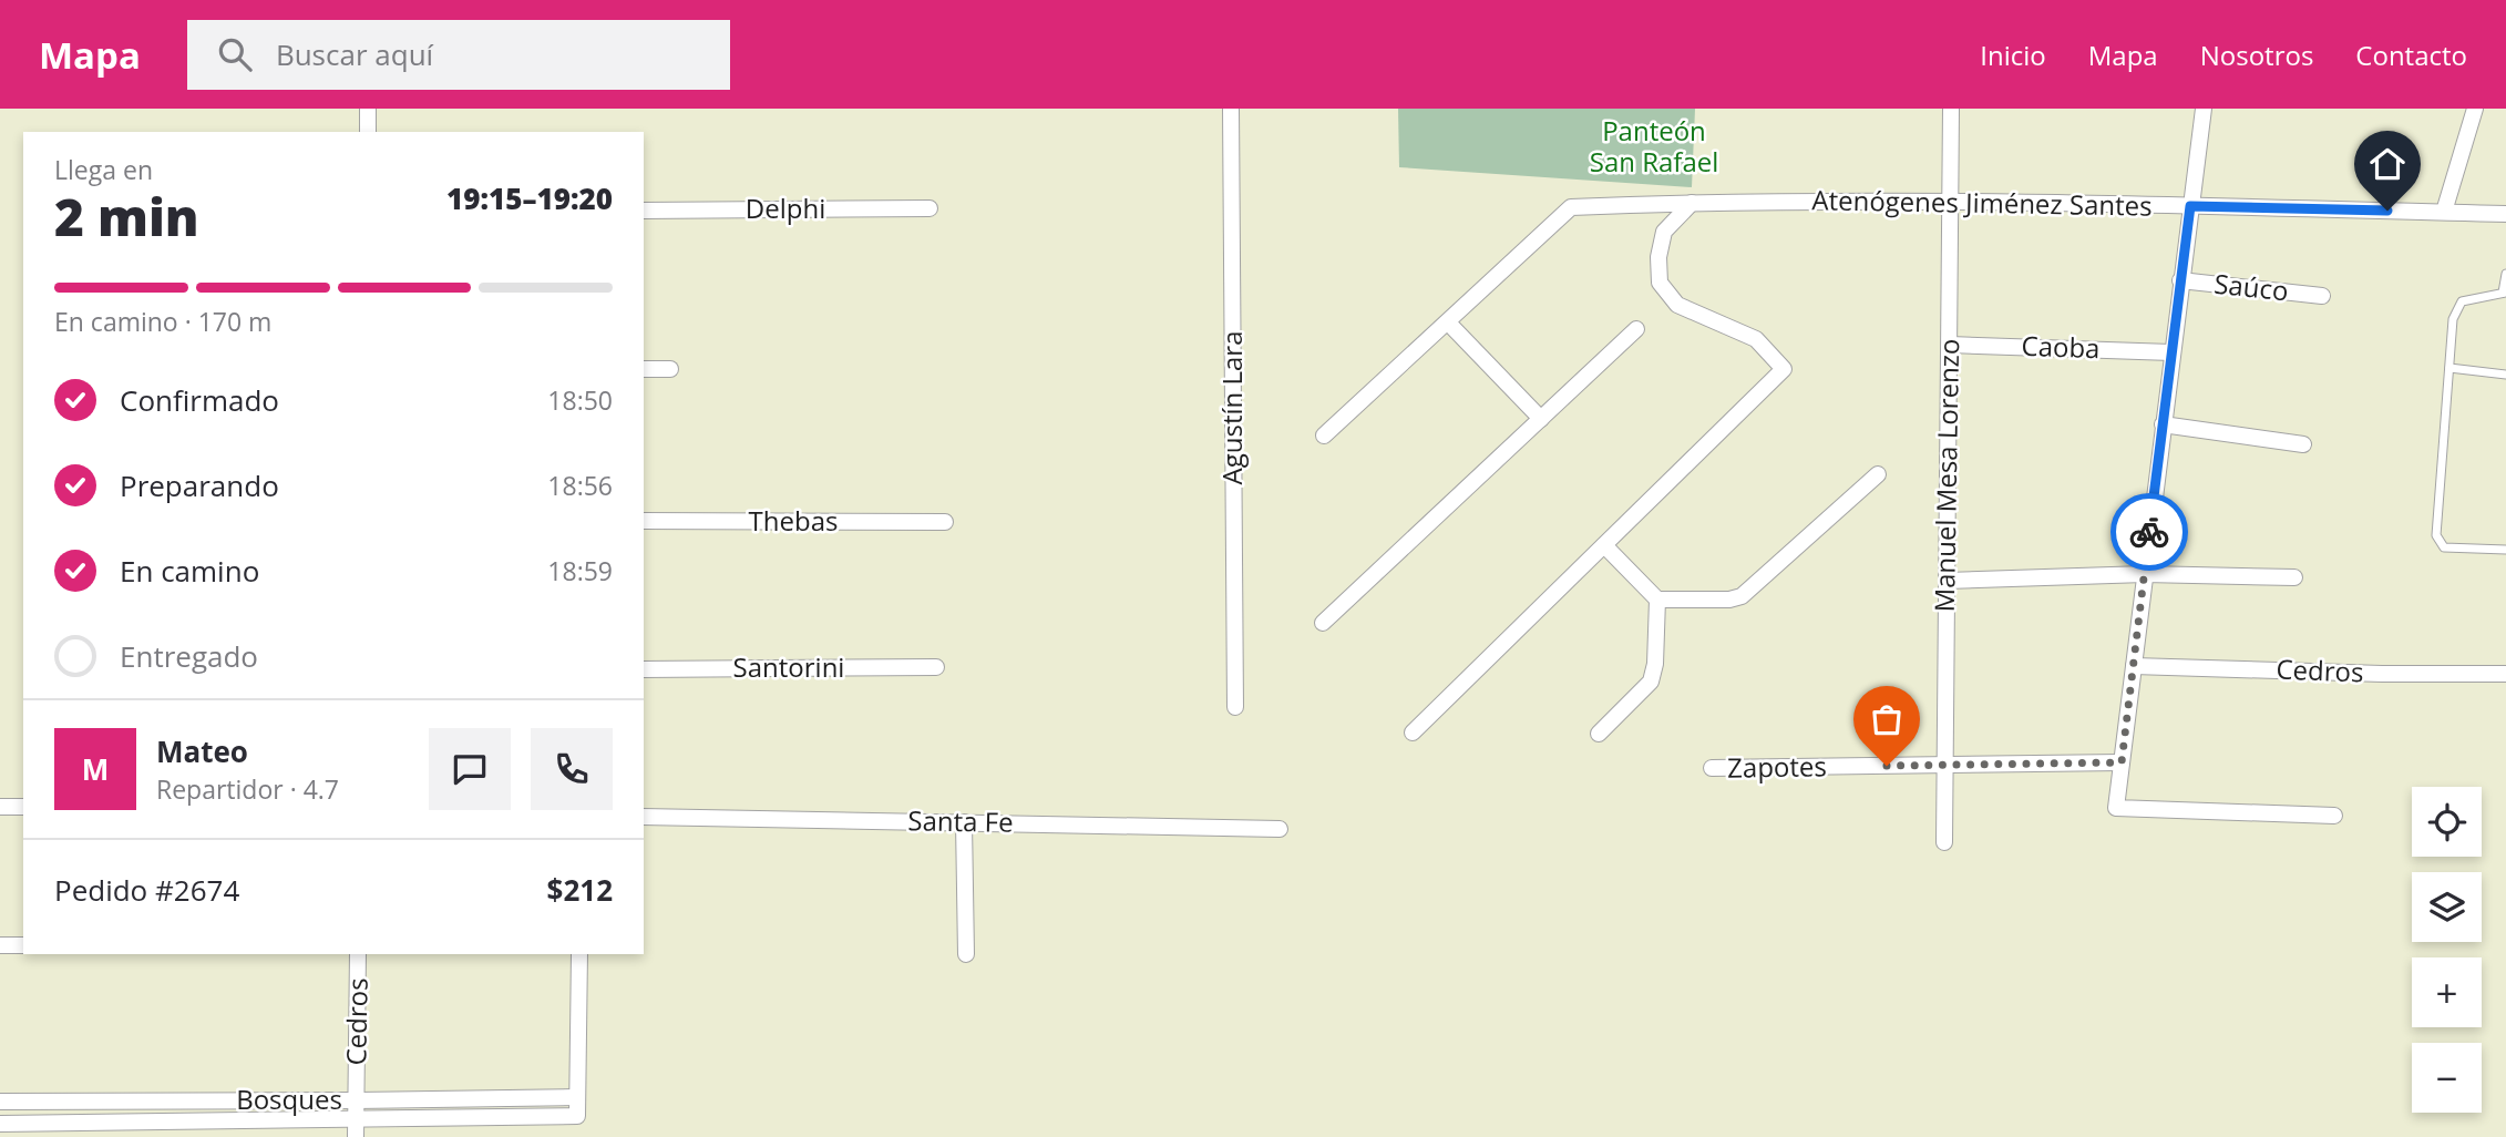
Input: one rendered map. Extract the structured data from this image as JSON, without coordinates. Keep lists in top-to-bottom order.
{
  "streets": {
    "street": [
      "Atenógenes Jiménez Santes",
      "Delphi",
      "Saúco",
      "Caoba",
      "Agustín Lara",
      "Manuel Mesa Lorenzo",
      "Thebas",
      "Santorini",
      "Cedros",
      "Zapotes",
      "Santa Fe",
      "Bosques"
    ]
  },
  "crossings": [
    ["Atenógenes Jiménez Santes", "Manuel Mesa Lorenzo"],
    ["Caoba", "Manuel Mesa Lorenzo"],
    ["Manuel Mesa Lorenzo", "Zapotes"],
    ["Cedros", "Bosques"]
  ],
  "parks": ["Panteón San Rafael"],
  "page": {
    "header": "Mapa",
    "search": "Buscar aquí",
    "nav": [
      "Inicio",
      "Mapa",
      "Nosotros",
      "Contacto"
    ],
    "heading": ["2 min", "Llega en", "19:15–19:20"],
    "panel": [
      "Mateo",
      "Repartidor · 4.7",
      "Pedido #2674",
      "$212"
    ],
    "bar": "En camino · 170 m",
    "list": [
      ["Confirmado", "18:50"],
      ["Preparando", "18:56"],
      ["En camino", "18:59"],
      "Entregado"
    ],
    "round": "M",
    "map_buttons": ["+", "−"]
  }
}
